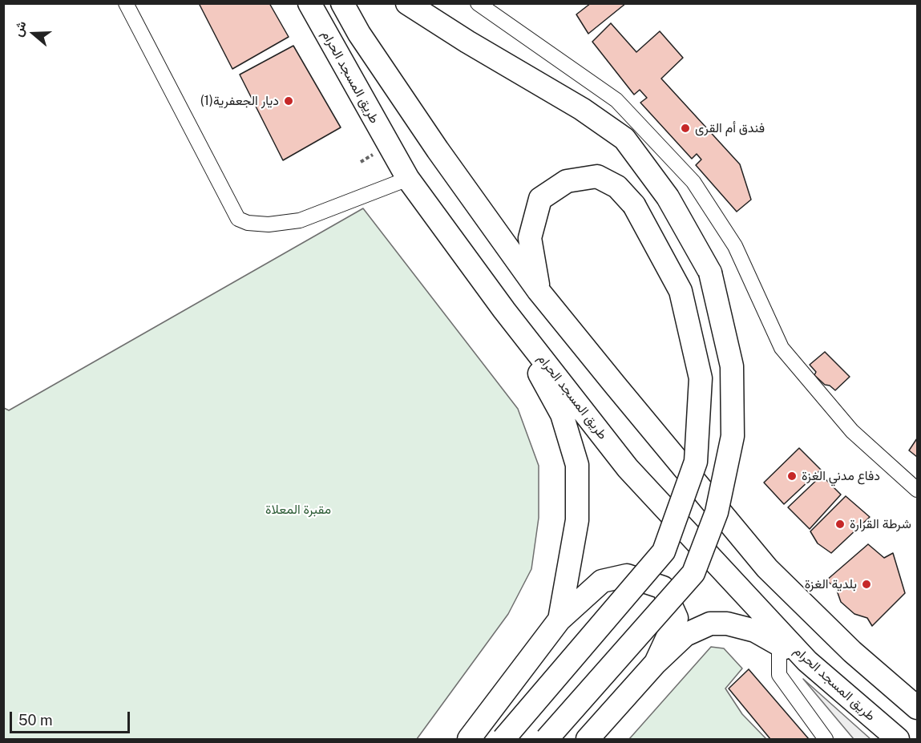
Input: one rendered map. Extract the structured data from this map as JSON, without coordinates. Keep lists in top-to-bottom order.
{
  "streets": {
    "main road": ["طريق المسجد الحرام"]
  },
  "parks": ["مقبرة المعلاة"],
  "places": [
    "ديار الجعفرية(1)",
    "فندق أم القرى",
    "دفاع مدني الغزة",
    "شرطة القرارة",
    "بلدية الغزة"
  ],
  "scale_bar": "50 m",
  "north": "left"
}
